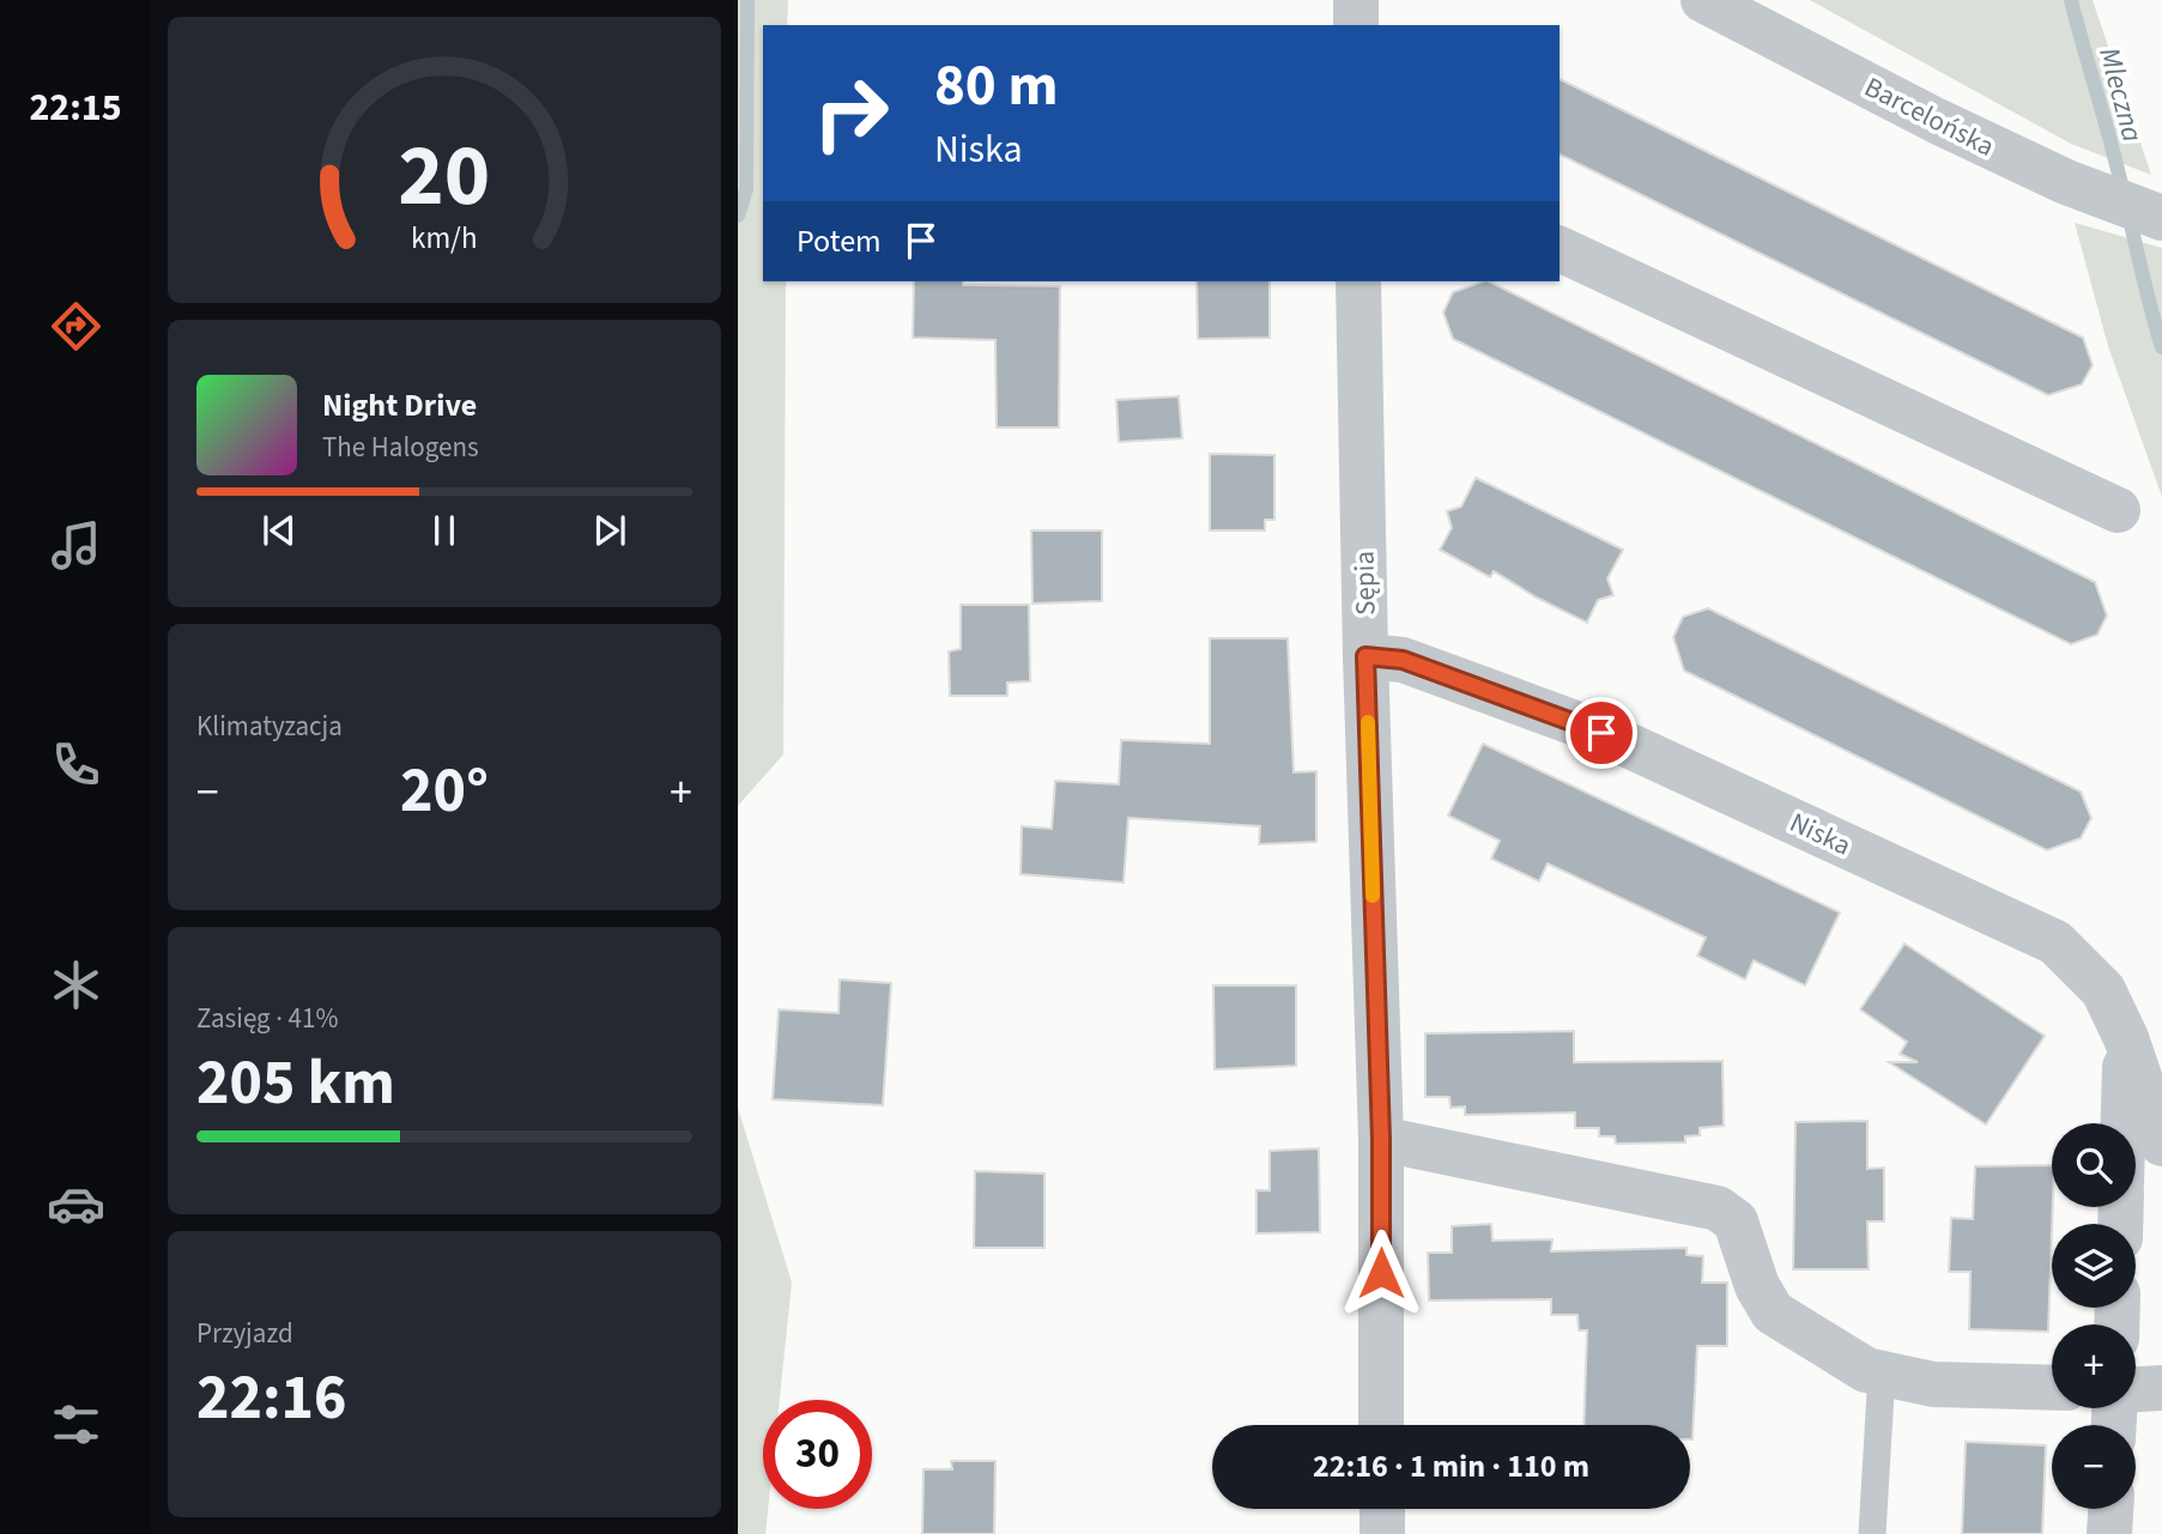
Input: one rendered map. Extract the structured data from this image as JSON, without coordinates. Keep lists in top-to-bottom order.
{
  "streets": {
    "street": ["Barcelońska", "Sępia", "Niska"]
  },
  "crossings": [
    ["Sępia", "Niska"]
  ],
  "water": ["Mleczna"],
  "page": {
    "tabs": "22:15",
    "turn": ["80 m", "Niska"],
    "then": "Potem",
    "song": ["Night Drive", "The Halogens"],
    "tile": [
      "Klimatyzacja",
      ["Zasięg · 41%", "205 km"],
      ["Przyjazd", "22:16"]
    ],
    "heat": ["−", "20°", "+"],
    "map_buttons": ["+", "−"],
    "limit": "30",
    "trip": "22:16 · 1 min · 110 m",
    "gauge": ["20", "km/h"]
  }
}
